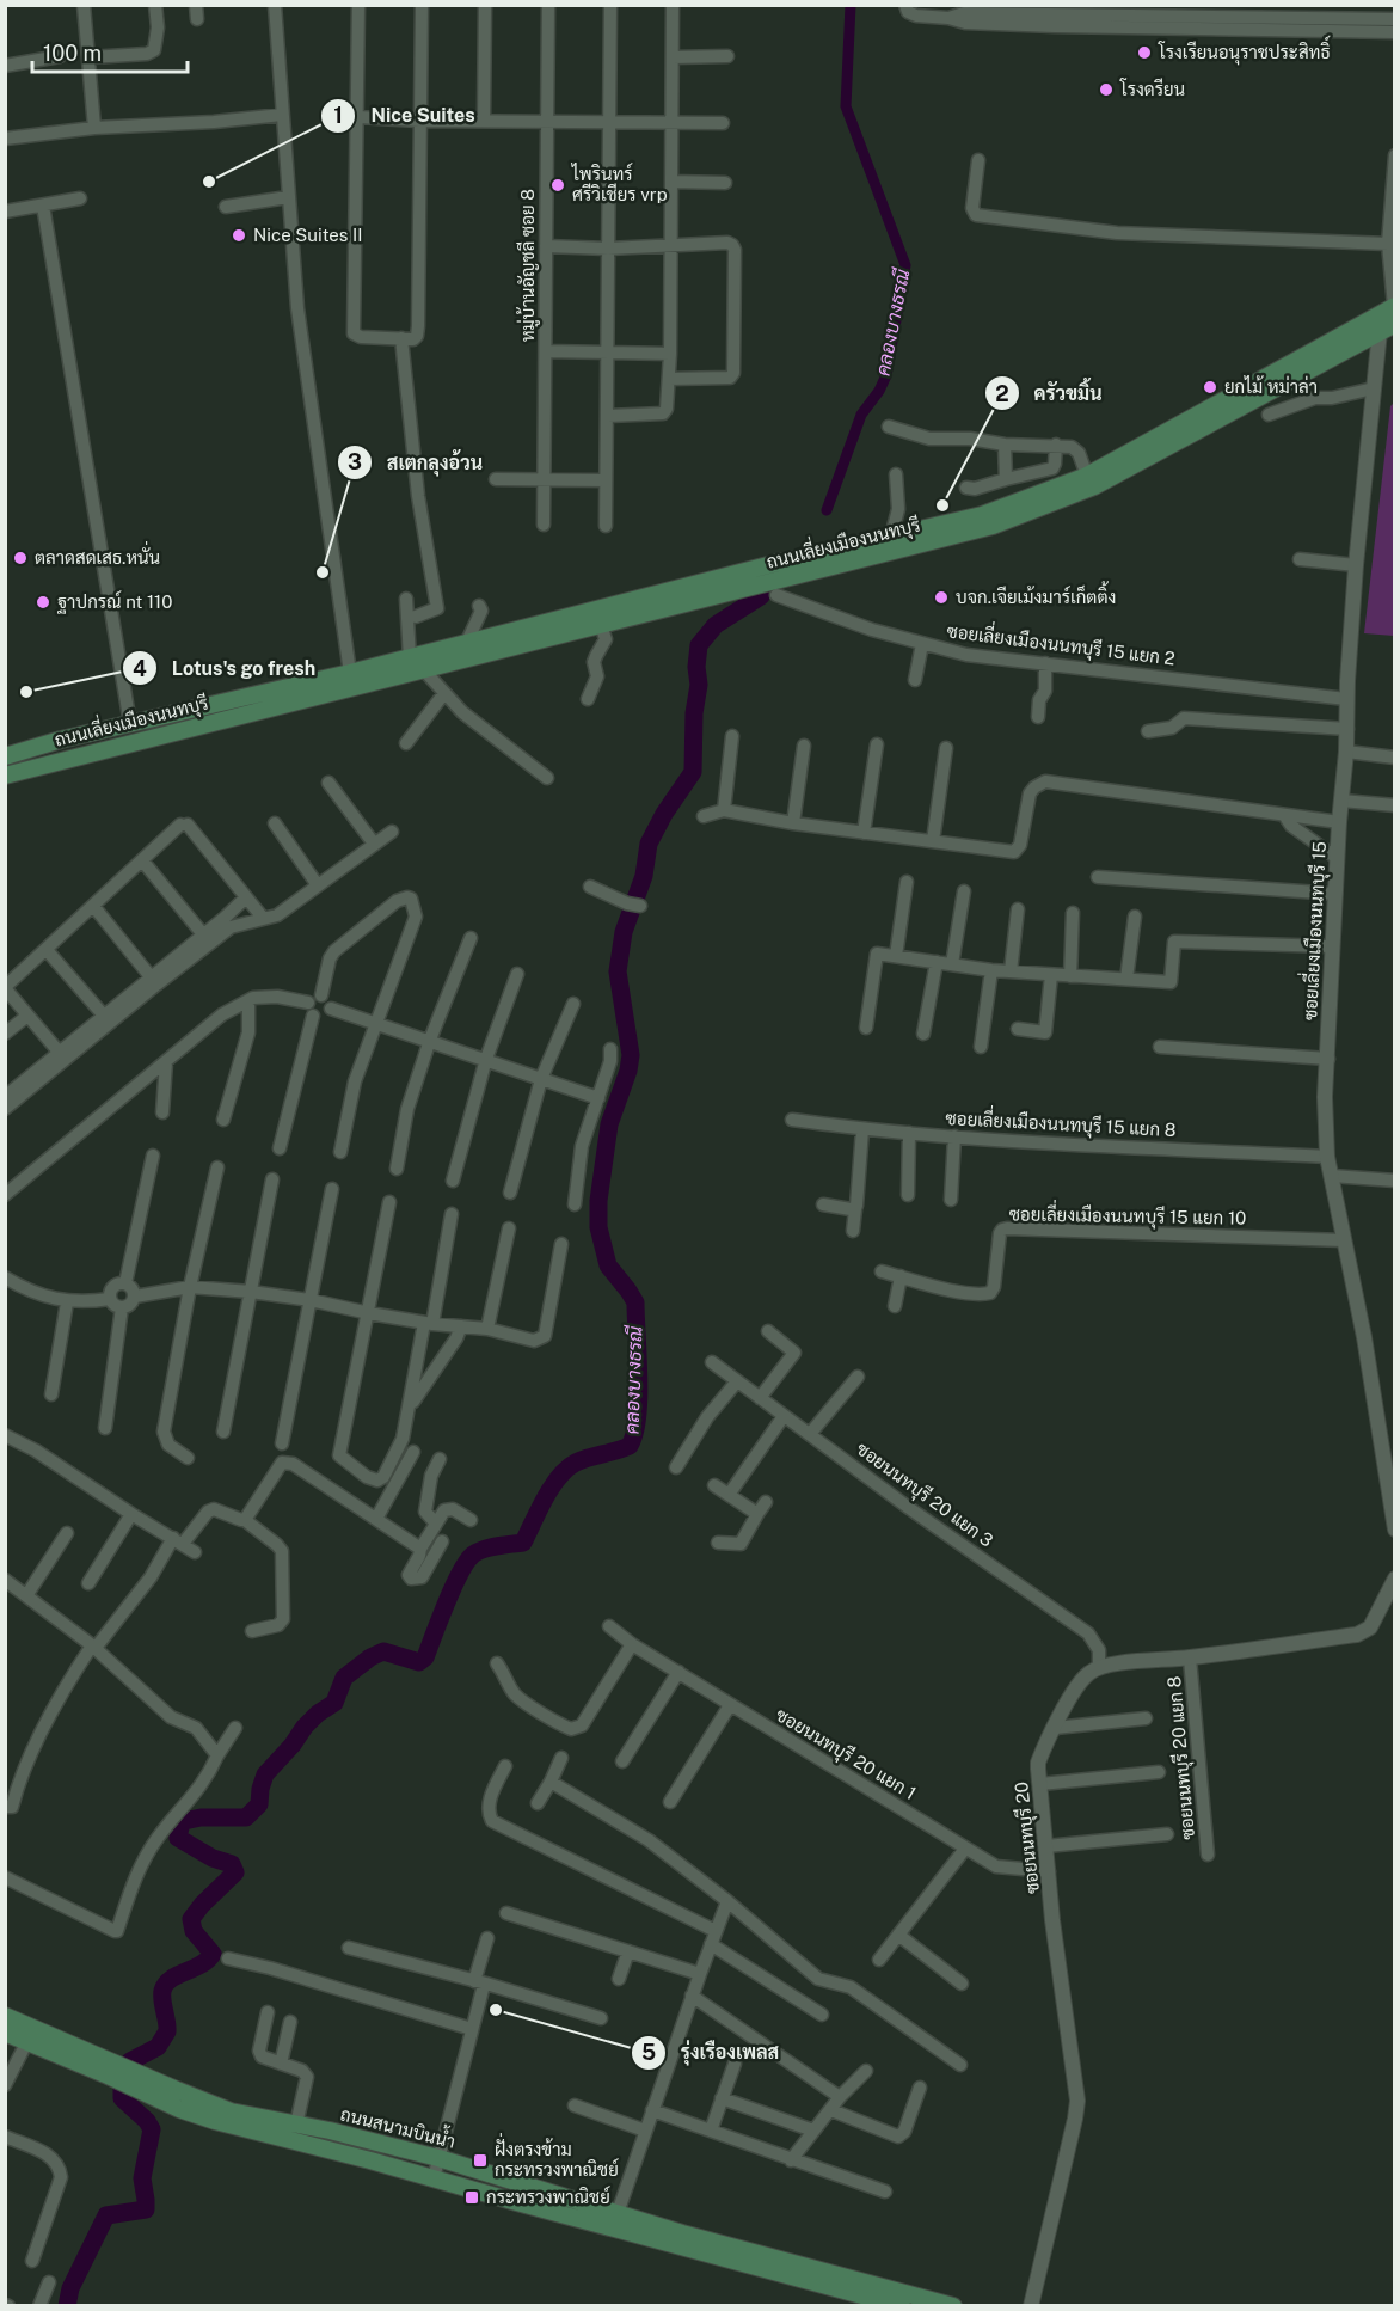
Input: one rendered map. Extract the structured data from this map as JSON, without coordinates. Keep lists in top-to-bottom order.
{
  "streets": {
    "main road": ["ถนนเลี่ยงเมืองนนทบุรี", "ถนนสนามบินน้ำ"],
    "street": [
      "หมู่บ้านอัญชลี ซอย 8",
      "ซอยเลี่ยงเมืองนนทบุรี 15 แยก 2",
      "ซอยเลี่ยงเมืองนนทบุรี 15",
      "ซอยเลี่ยงเมืองนนทบุรี 15 แยก 8",
      "ซอยเลี่ยงเมืองนนทบุรี 15 แยก 10",
      "ซอยนนทบุรี 20 แยก 3",
      "ซอยนนทบุรี 20 แยก 1",
      "ซอยนนทบุรี 20 แยก 8",
      "ซอยนนทบุรี 20"
    ]
  },
  "crossings": [
    ["ถนนเลี่ยงเมืองนนทบุรี", "ซอยเลี่ยงเมืองนนทบุรี 15"],
    ["ซอยเลี่ยงเมืองนนทบุรี 15 แยก 2", "ซอยเลี่ยงเมืองนนทบุรี 15"],
    ["ซอยเลี่ยงเมืองนนทบุรี 15", "ซอยเลี่ยงเมืองนนทบุรี 15 แยก 8"],
    ["ซอยเลี่ยงเมืองนนทบุรี 15", "ซอยเลี่ยงเมืองนนทบุรี 15 แยก 10"],
    ["ซอยนนทบุรี 20 แยก 3", "ซอยนนทบุรี 20"],
    ["ซอยนนทบุรี 20 แยก 1", "ซอยนนทบุรี 20"]
  ],
  "water": ["คลองบางธรณี"],
  "places": {
    "other": [
      "โรงเรียนอนุราชประสิทธิ์",
      "โรงดรียน",
      "Nice Suites",
      "ไพรินทร์ ศรีวิเชียร vrp",
      "Nice Suites II",
      "ยกไม้ หม่าล่า",
      "ครัวขมิ้น",
      "ตลาดสดเสธ.หนั่น",
      "สเตกลุงอ้วน",
      "บจก.เจียเม้งมาร์เก็ตติ้ง",
      "ฐาปกรณ์ nt 110",
      "Lotus's go fresh",
      "รุ่งเรืองเพลส"
    ],
    "transit": ["ฝั่งตรงข้าม กระทรวงพาณิชย์", "กระทรวงพาณิชย์"]
  },
  "scale_bar": "100 m"
}
